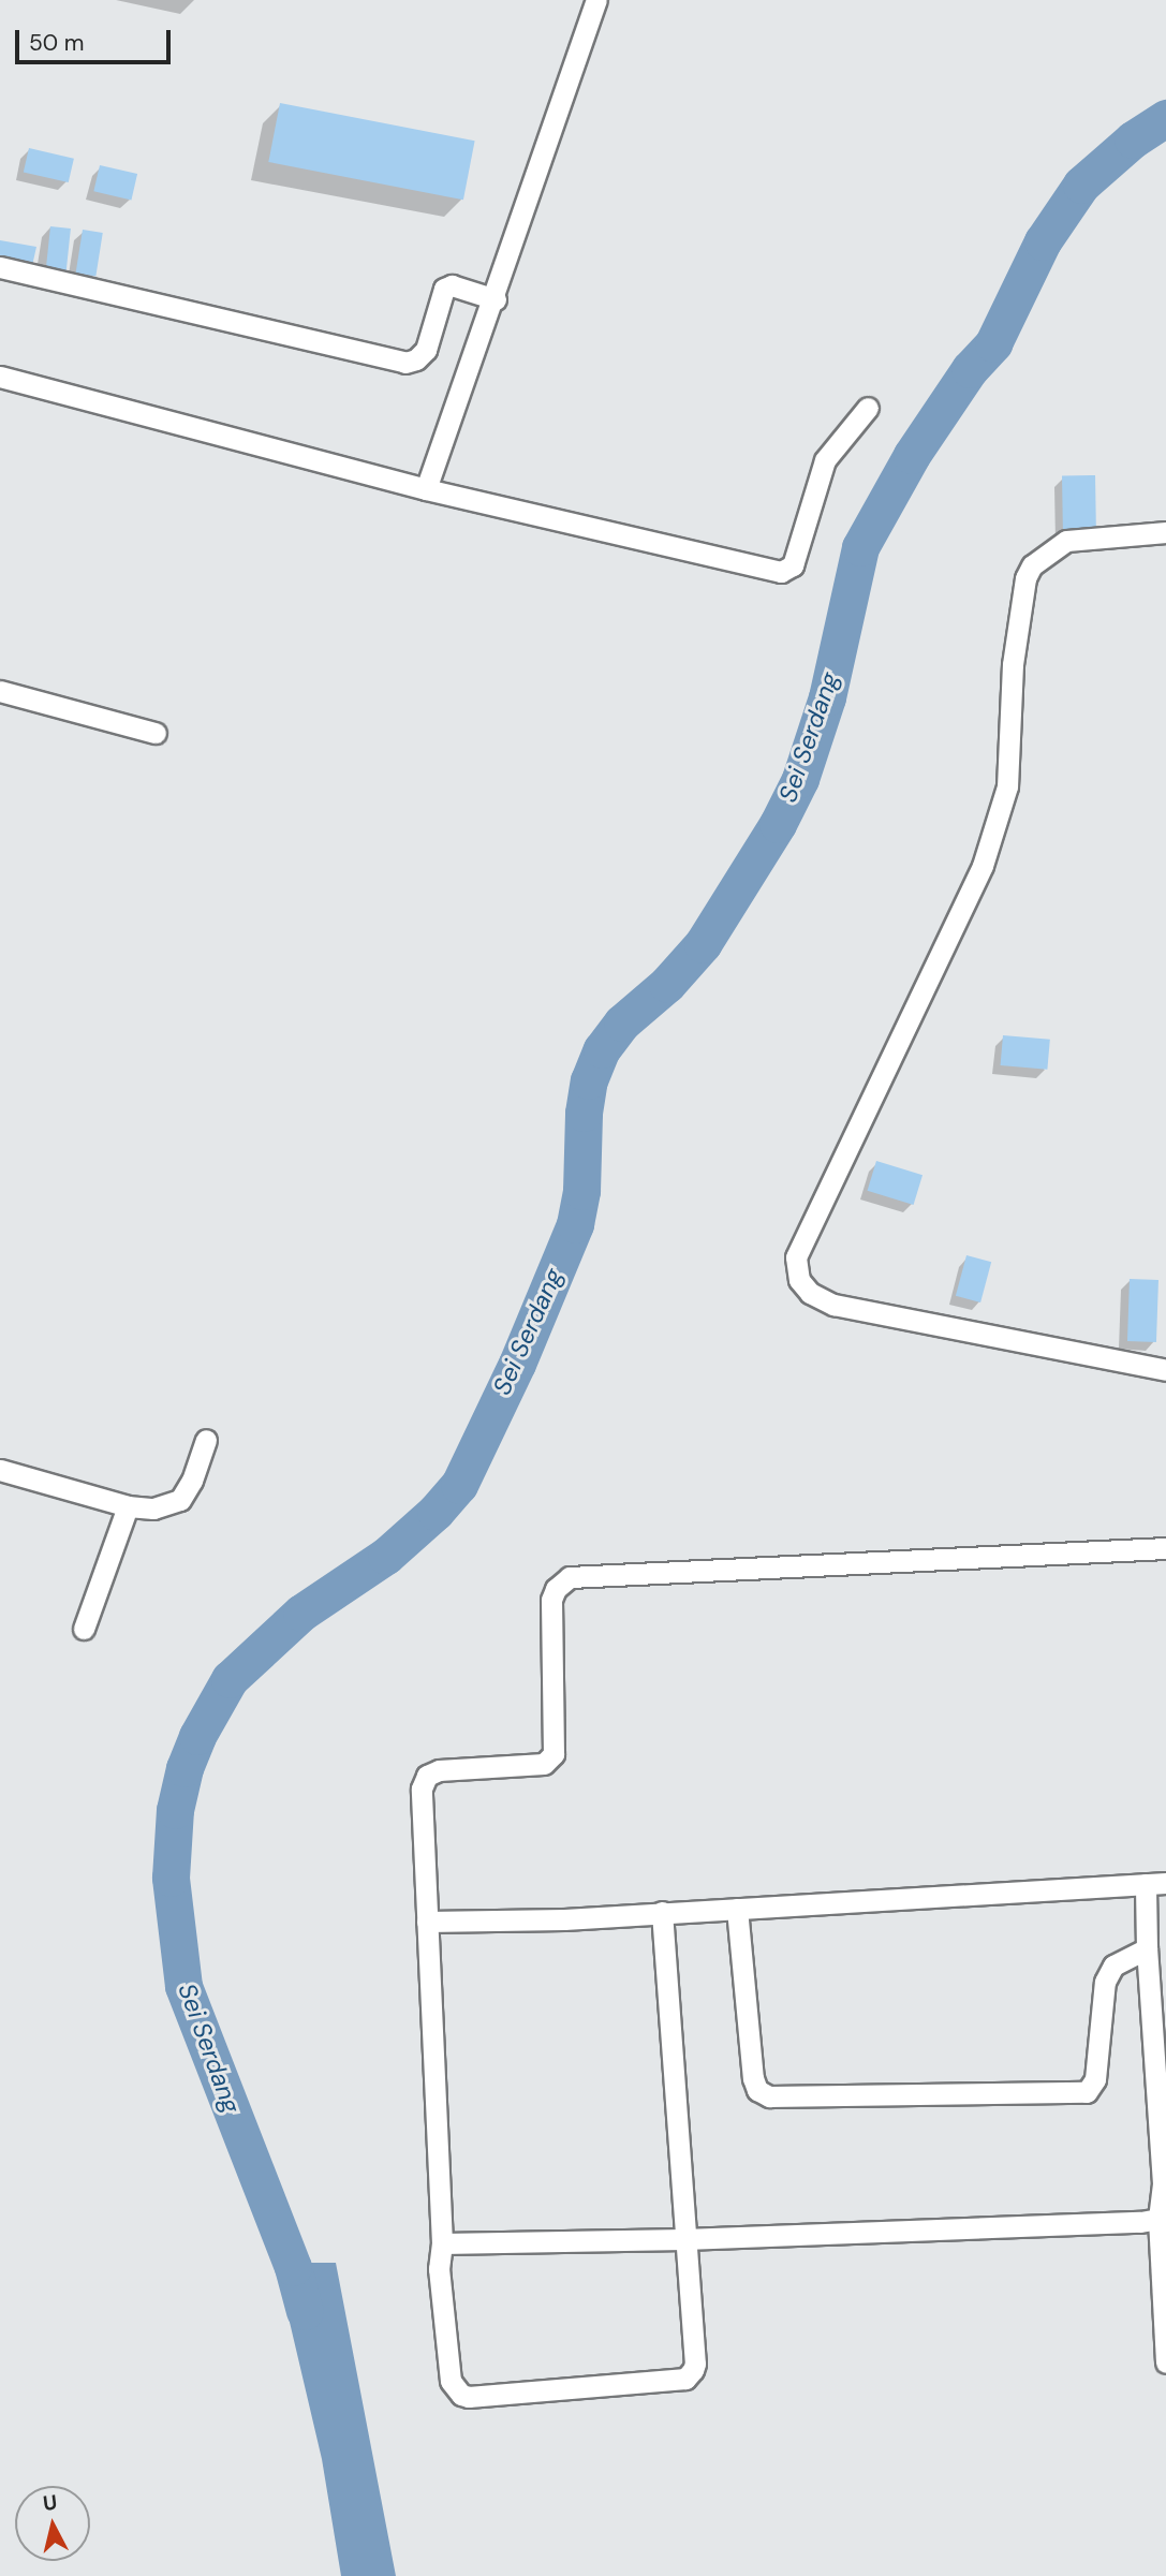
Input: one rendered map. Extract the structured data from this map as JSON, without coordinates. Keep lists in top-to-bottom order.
{
  "water": ["Sei Serdang"],
  "scale_bar": "50 m",
  "north": "top"
}
